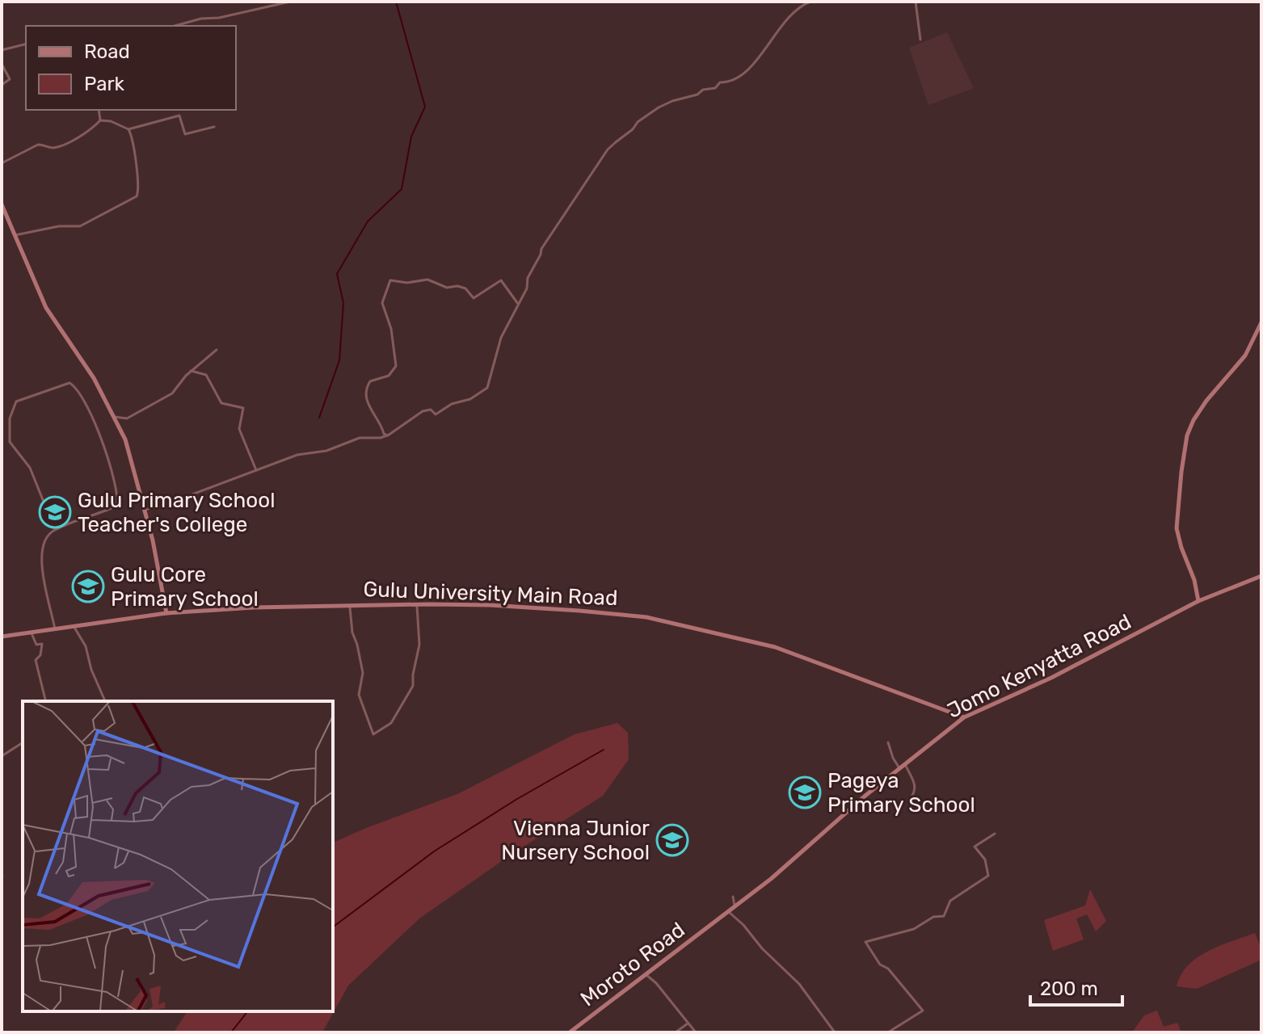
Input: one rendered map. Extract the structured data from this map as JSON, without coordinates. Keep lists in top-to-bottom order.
{
  "streets": {
    "street": ["Gulu University Main Road", "Jomo Kenyatta Road", "Moroto Road"]
  },
  "crossings": [
    ["Gulu University Main Road", "Jomo Kenyatta Road"],
    ["Jomo Kenyatta Road", "Moroto Road"]
  ],
  "places": {
    "school or university": [
      "Gulu Primary School Teacher's College",
      "Gulu Core Primary School",
      "Pageya Primary School",
      "Vienna Junior Nursery School"
    ]
  },
  "legend": ["Road", "Park"],
  "scale_bar": "200 m"
}
